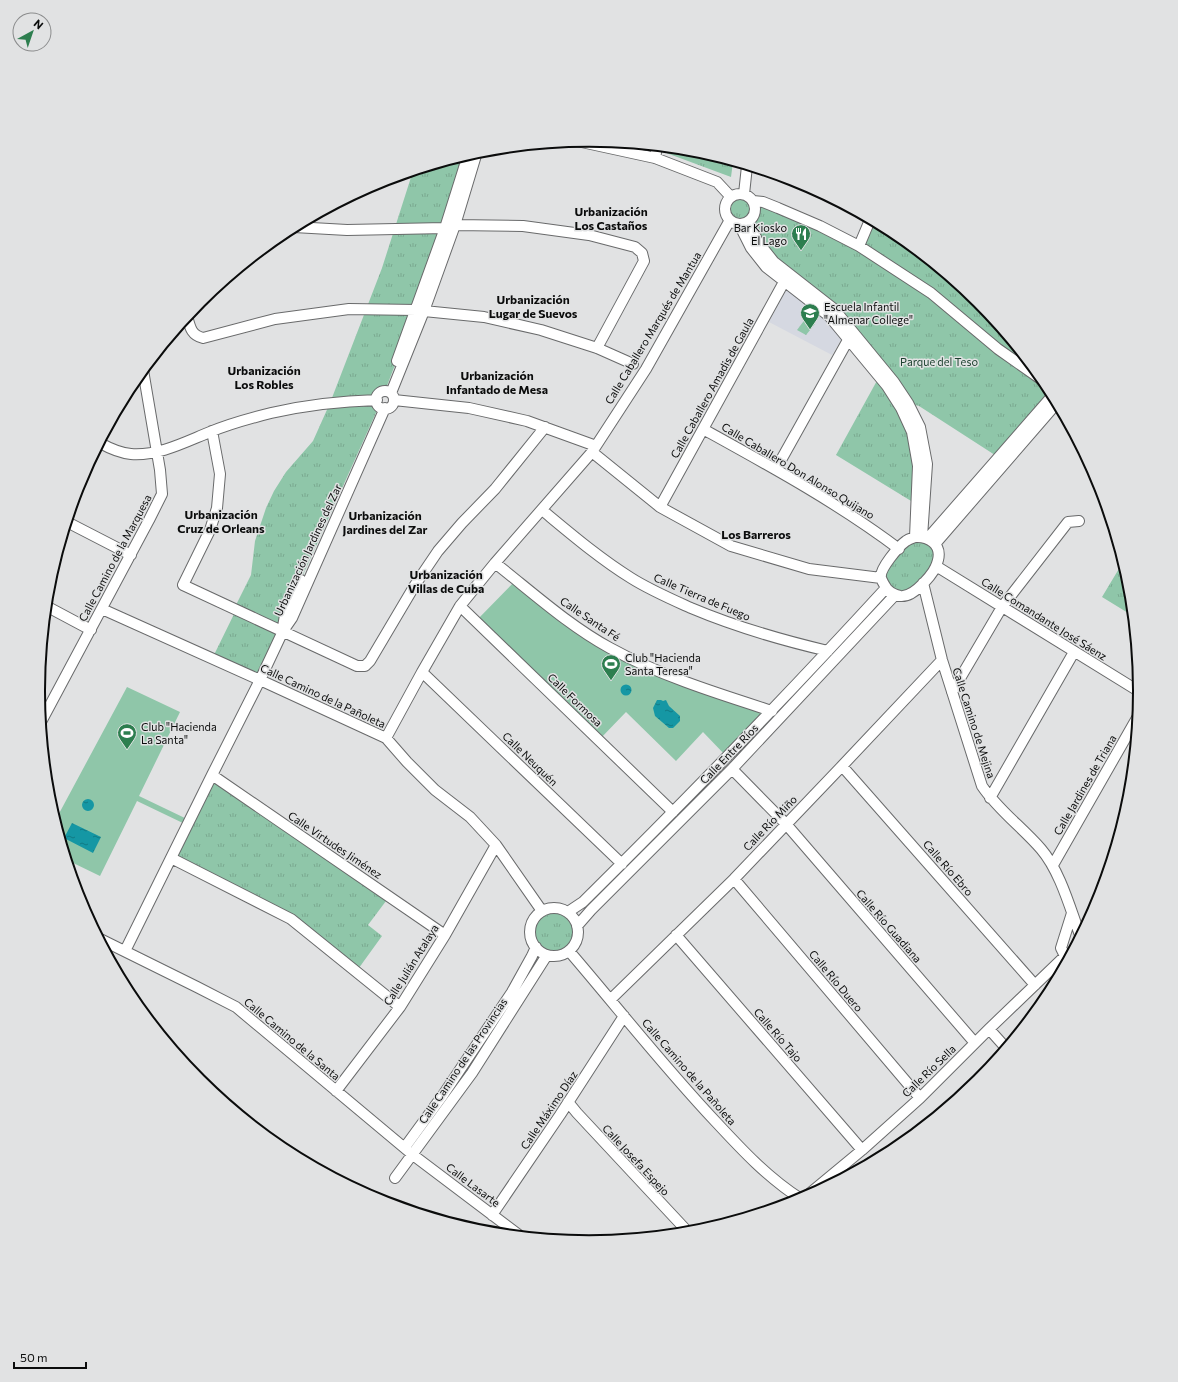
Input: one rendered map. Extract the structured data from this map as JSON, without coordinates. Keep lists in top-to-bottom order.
{
  "streets": {
    "street": [
      "Calle Caballero Marqués de Mantua",
      "Calle Caballero Amadis de Gaula",
      "Calle Caballero Don Alonso Quijano",
      "Urbanización Jardines del Zar",
      "Calle Camino de la Marquesa",
      "Calle Tierra de Fuego",
      "Calle Santa Fé",
      "Calle Comandante José Sáenz",
      "Calle Camino de la Pañoleta",
      "Calle Formosa",
      "Calle Camino de Mejina",
      "Calle Entre Ríos",
      "Calle Neuquén",
      "Calle Jardines de Triana",
      "Calle Río Miño",
      "Calle Virtudes Jiménez",
      "Calle Río Ebro",
      "Calle Río Guadiana",
      "Calle Julián Atalaya",
      "Calle Río Duero",
      "Calle Río Tajo",
      "Calle Camino de la Santa",
      "Calle Camino de las Provincias",
      "Calle Río Sella",
      "Calle Máximo Díaz",
      "Calle Josefa Espejo",
      "Calle Lasarte"
    ]
  },
  "crossings": [
    ["Calle Caballero Marqués de Mantua", "Calle Tierra de Fuego"],
    ["Calle Caballero Marqués de Mantua", "Calle Santa Fé"],
    ["Calle Caballero Marqués de Mantua", "Calle Camino de la Pañoleta"],
    ["Calle Caballero Marqués de Mantua", "Calle Formosa"],
    ["Calle Caballero Marqués de Mantua", "Calle Neuquén"],
    ["Calle Caballero Amadis de Gaula", "Calle Caballero Don Alonso Quijano"],
    ["Calle Caballero Don Alonso Quijano", "Calle Comandante José Sáenz"],
    ["Calle Caballero Don Alonso Quijano", "Calle Camino de Mejina"],
    ["Calle Caballero Don Alonso Quijano", "Calle Entre Ríos"],
    ["Urbanización Jardines del Zar", "Calle Camino de la Pañoleta"],
    ["Urbanización Jardines del Zar", "Calle Virtudes Jiménez"],
    ["Urbanización Jardines del Zar", "Calle Camino de la Santa"],
    ["Calle Camino de la Marquesa", "Calle Camino de la Pañoleta"],
    ["Calle Tierra de Fuego", "Calle Entre Ríos"],
    ["Calle Santa Fé", "Calle Entre Ríos"],
    ["Calle Comandante José Sáenz", "Calle Camino de Mejina"],
    ["Calle Comandante José Sáenz", "Calle Entre Ríos"],
    ["Calle Camino de la Pañoleta", "Calle Entre Ríos"],
    ["Calle Camino de la Pañoleta", "Calle Río Miño"],
    ["Calle Camino de la Pañoleta", "Calle Julián Atalaya"],
    ["Calle Camino de la Pañoleta", "Calle Camino de las Provincias"],
    ["Calle Camino de la Pañoleta", "Calle Máximo Díaz"],
    ["Calle Formosa", "Calle Entre Ríos"],
    ["Calle Camino de Mejina", "Calle Entre Ríos"],
    ["Calle Camino de Mejina", "Calle Jardines de Triana"],
    ["Calle Camino de Mejina", "Calle Río Miño"],
    ["Calle Entre Ríos", "Calle Neuquén"],
    ["Calle Entre Ríos", "Calle Río Guadiana"],
    ["Calle Entre Ríos", "Calle Camino de las Provincias"],
    ["Calle Río Miño", "Calle Río Ebro"],
    ["Calle Río Miño", "Calle Río Guadiana"],
    ["Calle Río Miño", "Calle Río Duero"],
    ["Calle Río Miño", "Calle Río Tajo"],
    ["Calle Virtudes Jiménez", "Calle Julián Atalaya"],
    ["Calle Río Ebro", "Calle Río Sella"],
    ["Calle Río Guadiana", "Calle Río Sella"],
    ["Calle Julián Atalaya", "Calle Camino de la Santa"],
    ["Calle Río Duero", "Calle Río Sella"],
    ["Calle Río Tajo", "Calle Río Sella"],
    ["Calle Camino de la Santa", "Calle Camino de las Provincias"],
    ["Calle Camino de la Santa", "Calle Lasarte"],
    ["Calle Camino de las Provincias", "Calle Lasarte"],
    ["Calle Máximo Díaz", "Calle Josefa Espejo"],
    ["Calle Máximo Díaz", "Calle Lasarte"]
  ],
  "districts": [
    "Urbanización Los Castaños",
    "Urbanización Lugar de Suevos",
    "Urbanización Los Robles",
    "Urbanización Infantado de Mesa",
    "Urbanización Cruz de Orleans",
    "Urbanización Jardines del Zar",
    "Los Barreros",
    "Urbanización Villas de Cuba"
  ],
  "parks": ["Parque del Teso"],
  "places": {
    "restaurant": ["Bar Kiosko El Lago"],
    "school or university": ["Escuela Infantil \"Almenar College\""],
    "sports": ["Club \"Hacienda Santa Teresa\"", "Club \"Hacienda La Santa\""]
  },
  "scale_bar": "50 m",
  "north": "top right"
}
